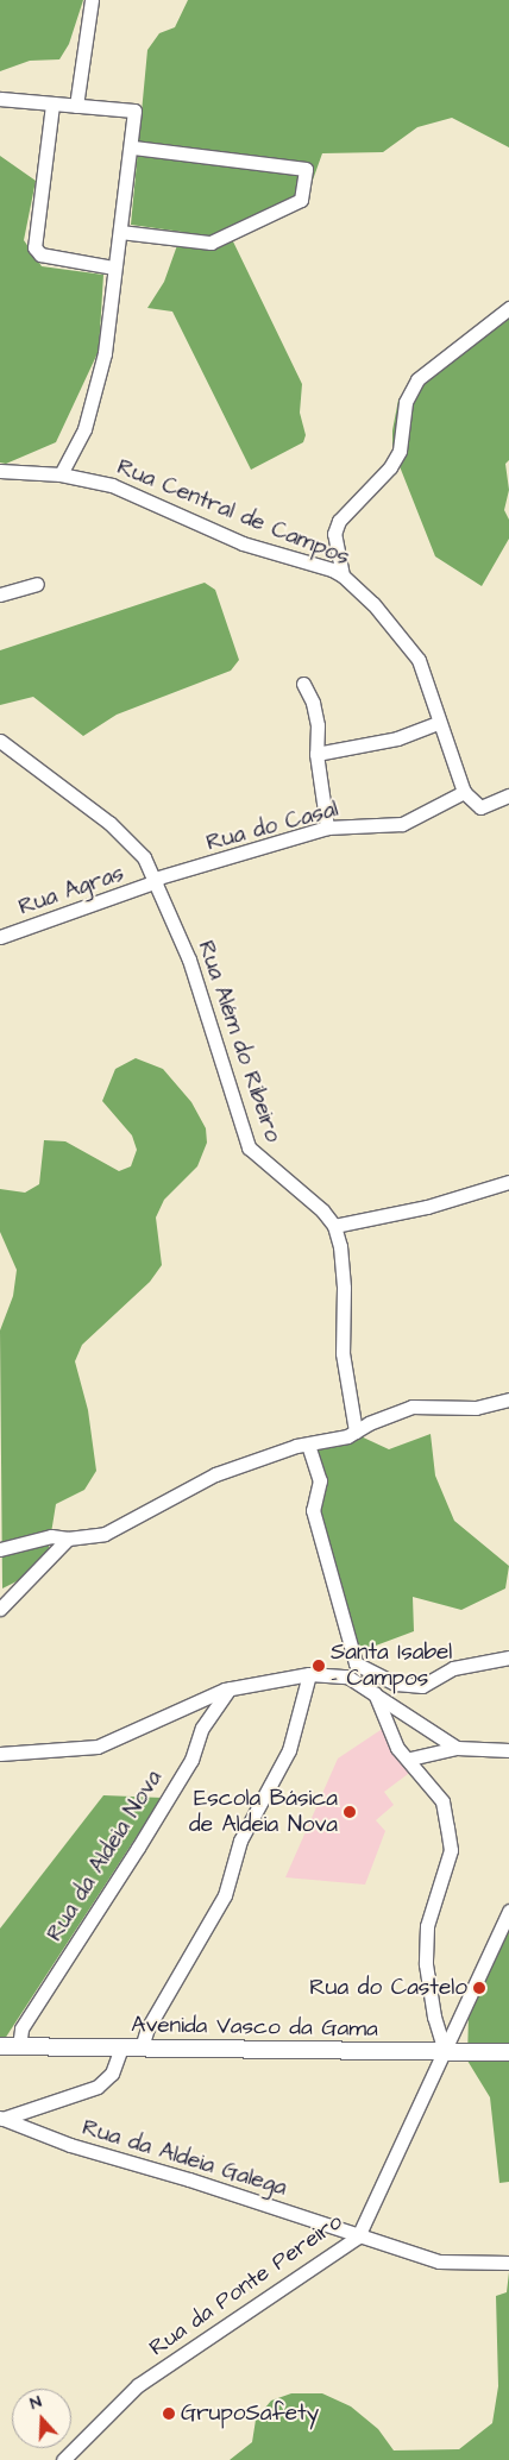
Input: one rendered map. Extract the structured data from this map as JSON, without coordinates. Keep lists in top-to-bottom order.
{
  "streets": {
    "main road": ["Avenida Vasco da Gama"],
    "street": [
      "Rua Central de Campos",
      "Rua do Casal",
      "Rua Agras",
      "Rua Além do Ribeiro",
      "Rua da Aldeia Nova",
      "Rua da Aldeia Galega",
      "Rua da Ponte Pereiro"
    ]
  },
  "crossings": [
    ["Rua Central de Campos", "Rua do Casal"],
    ["Rua do Casal", "Rua Agras"],
    ["Rua do Casal", "Rua Além do Ribeiro"],
    ["Rua Agras", "Rua Além do Ribeiro"],
    ["Rua da Aldeia Nova", "Avenida Vasco da Gama"],
    ["Avenida Vasco da Gama", "Rua da Ponte Pereiro"],
    ["Rua da Aldeia Galega", "Rua da Ponte Pereiro"]
  ],
  "places": [
    "Santa Isabel - Campos",
    "Escola Básica de Aldeia Nova",
    "Rua do Castelo",
    "GrupoSafety"
  ],
  "north": "top"
}
